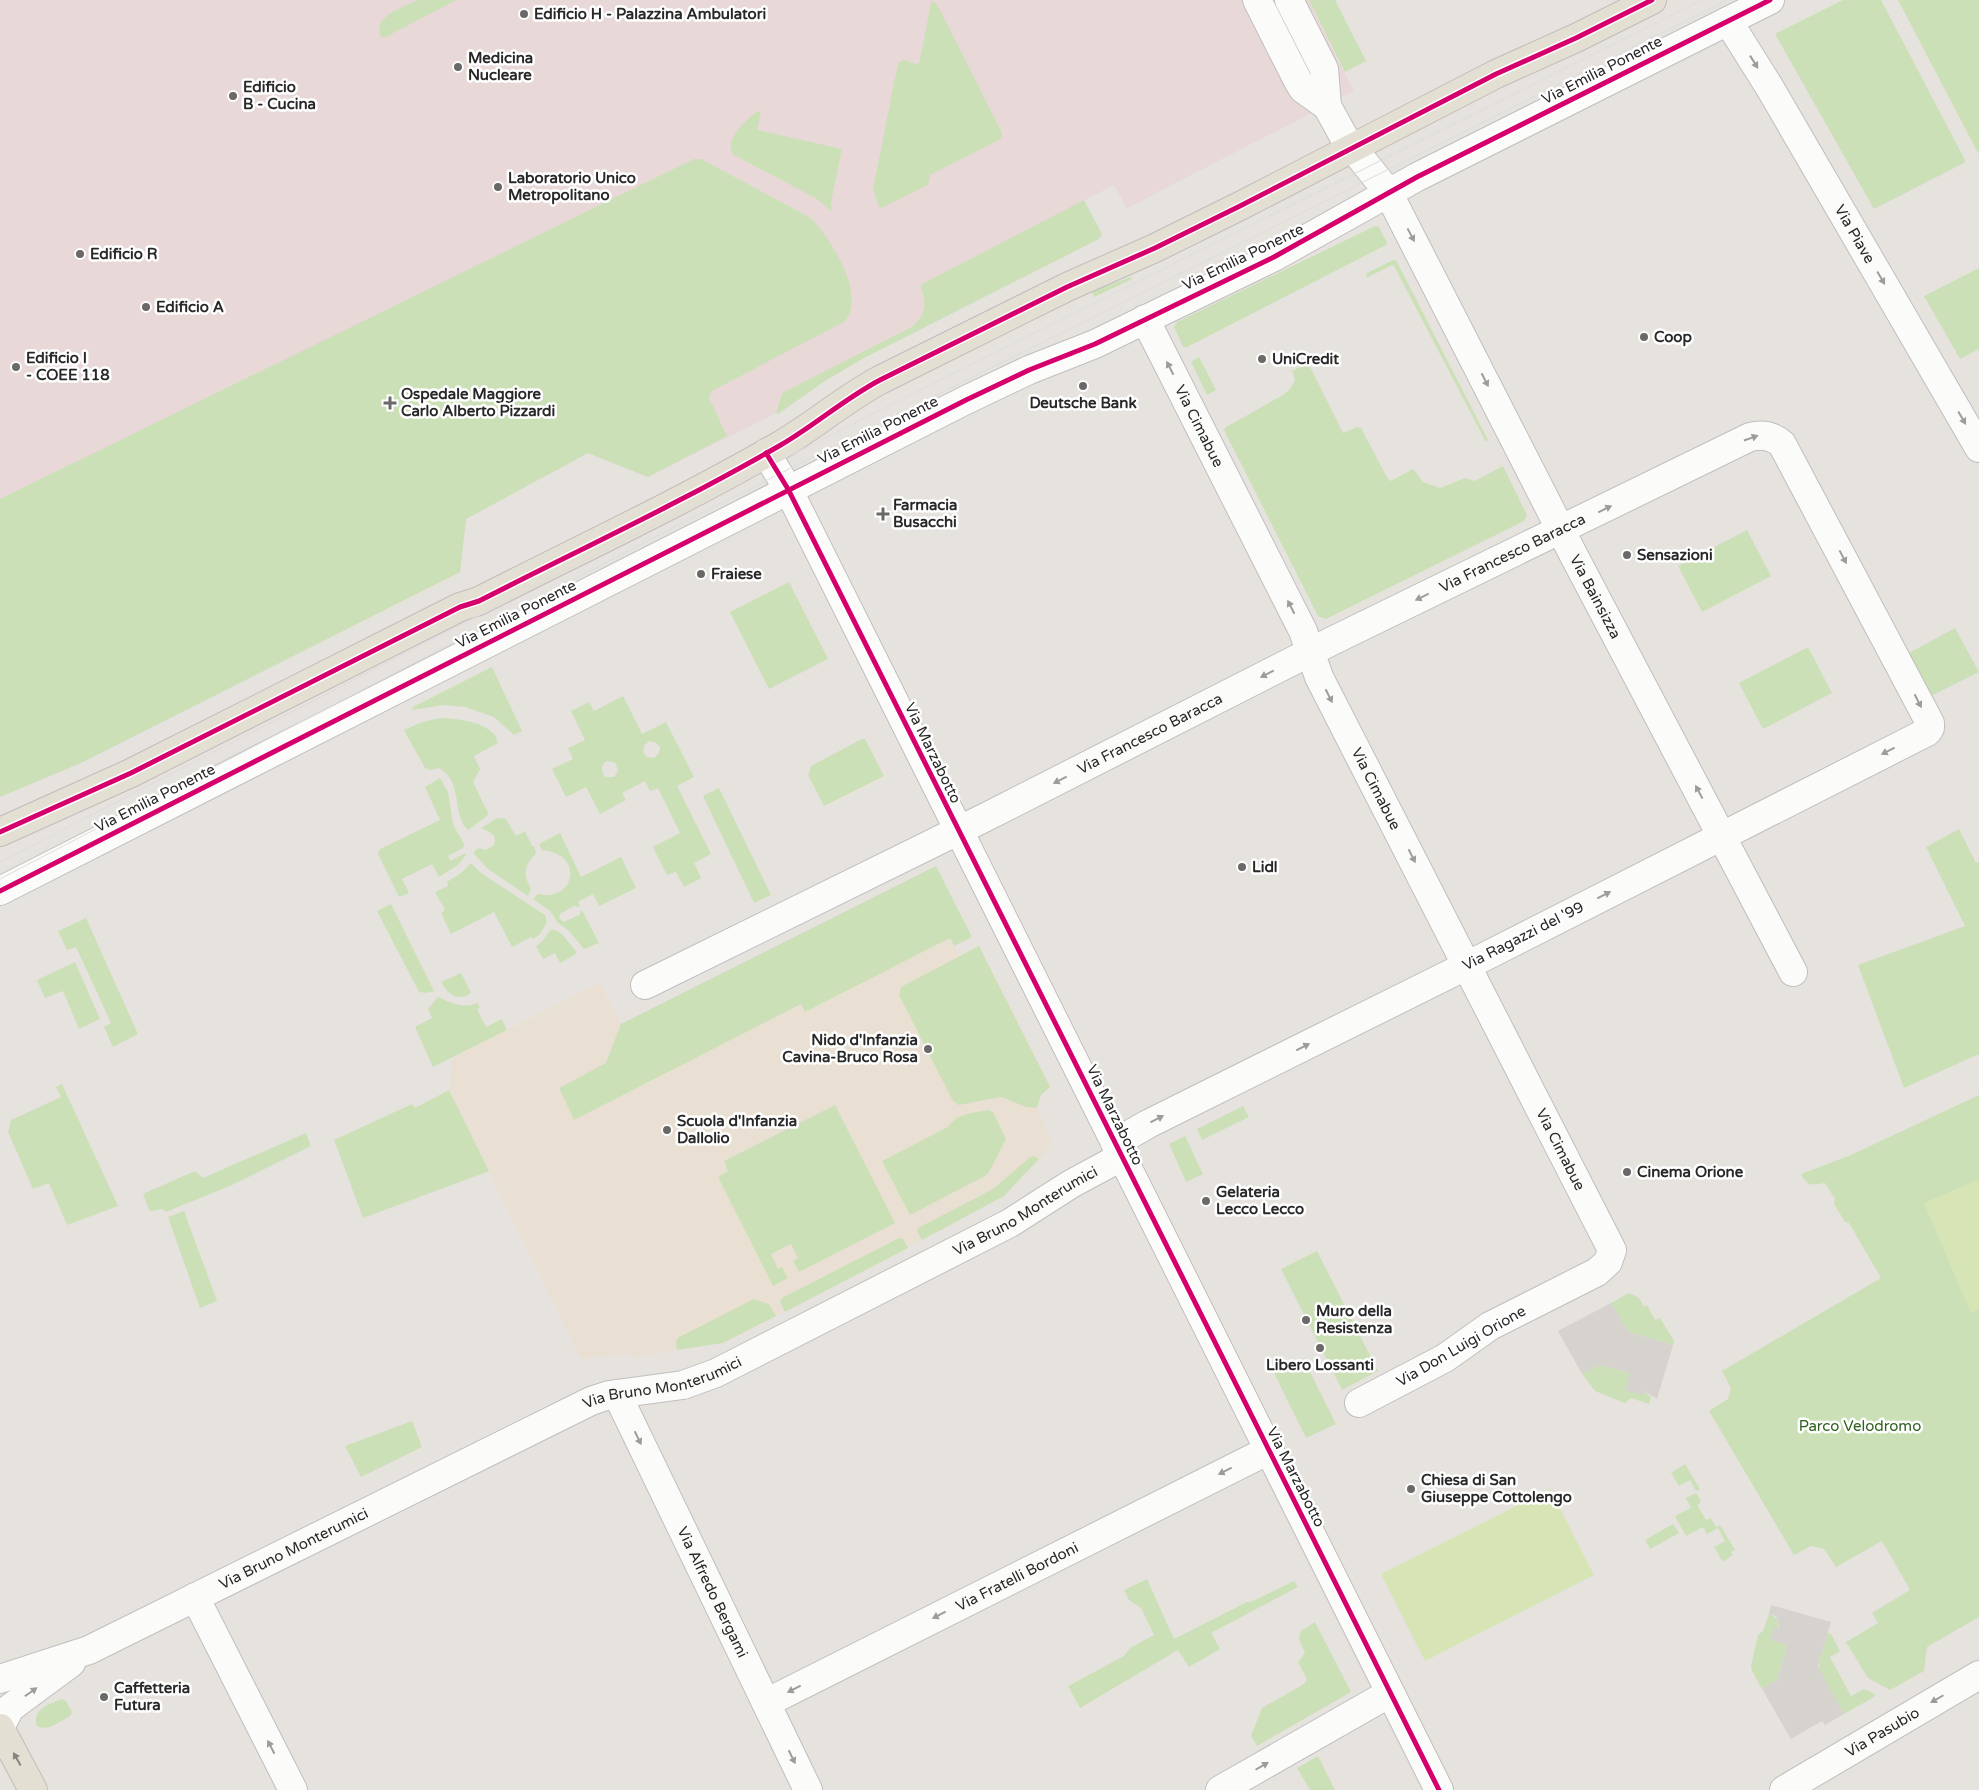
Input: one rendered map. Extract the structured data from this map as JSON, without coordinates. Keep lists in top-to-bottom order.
{
  "streets": {
    "main road": ["Via Emilia Ponente"],
    "street": [
      "Via Piave",
      "Via Cimabue",
      "Via Francesco Baracca",
      "Via Bainsizza",
      "Via Marzabotto",
      "Via Ragazzi del '99",
      "Via Bruno Monterumici",
      "Via Don Luigi Orione",
      "Via Fratelli Bordoni",
      "Via Alfredo Bergami",
      "Via Pasubio"
    ]
  },
  "crossings": [
    ["Via Emilia Ponente", "Via Piave"],
    ["Via Emilia Ponente", "Via Cimabue"],
    ["Via Emilia Ponente", "Via Bainsizza"],
    ["Via Emilia Ponente", "Via Marzabotto"],
    ["Via Cimabue", "Via Francesco Baracca"],
    ["Via Cimabue", "Via Ragazzi del '99"],
    ["Via Cimabue", "Via Don Luigi Orione"],
    ["Via Francesco Baracca", "Via Bainsizza"],
    ["Via Francesco Baracca", "Via Marzabotto"],
    ["Via Francesco Baracca", "Via Ragazzi del '99"],
    ["Via Bainsizza", "Via Ragazzi del '99"],
    ["Via Marzabotto", "Via Ragazzi del '99"],
    ["Via Marzabotto", "Via Bruno Monterumici"],
    ["Via Marzabotto", "Via Fratelli Bordoni"],
    ["Via Ragazzi del '99", "Via Bruno Monterumici"],
    ["Via Bruno Monterumici", "Via Alfredo Bergami"],
    ["Via Fratelli Bordoni", "Via Alfredo Bergami"]
  ],
  "one_way": [
    "Via Piave",
    "Via Fratelli Bordoni",
    "Via Alfredo Bergami",
    "Via Pasubio"
  ],
  "parks": ["Parco Velodromo"],
  "places": {
    "other": [
      "Edificio H - Palazzina Ambulatori",
      "Medicina Nucleare",
      "Edificio B - Cucina",
      "Laboratorio Unico Metropolitano",
      "Edificio R",
      "Edificio A",
      "Coop",
      "UniCredit",
      "Edificio I - COEE 118",
      "Deutsche Bank",
      "Sensazioni",
      "Fraiese",
      "Lidl",
      "Nido d'Infanzia Cavina-Bruco Rosa",
      "Scuola d'Infanzia Dallolio",
      "Cinema Orione",
      "Gelateria Lecco Lecco",
      "Muro della Resistenza",
      "Libero Lossanti",
      "Chiesa di San Giuseppe Cottolengo",
      "Caffetteria Futura"
    ],
    "health": ["Ospedale Maggiore Carlo Alberto Pizzardi", "Farmacia Busacchi"]
  }
}
